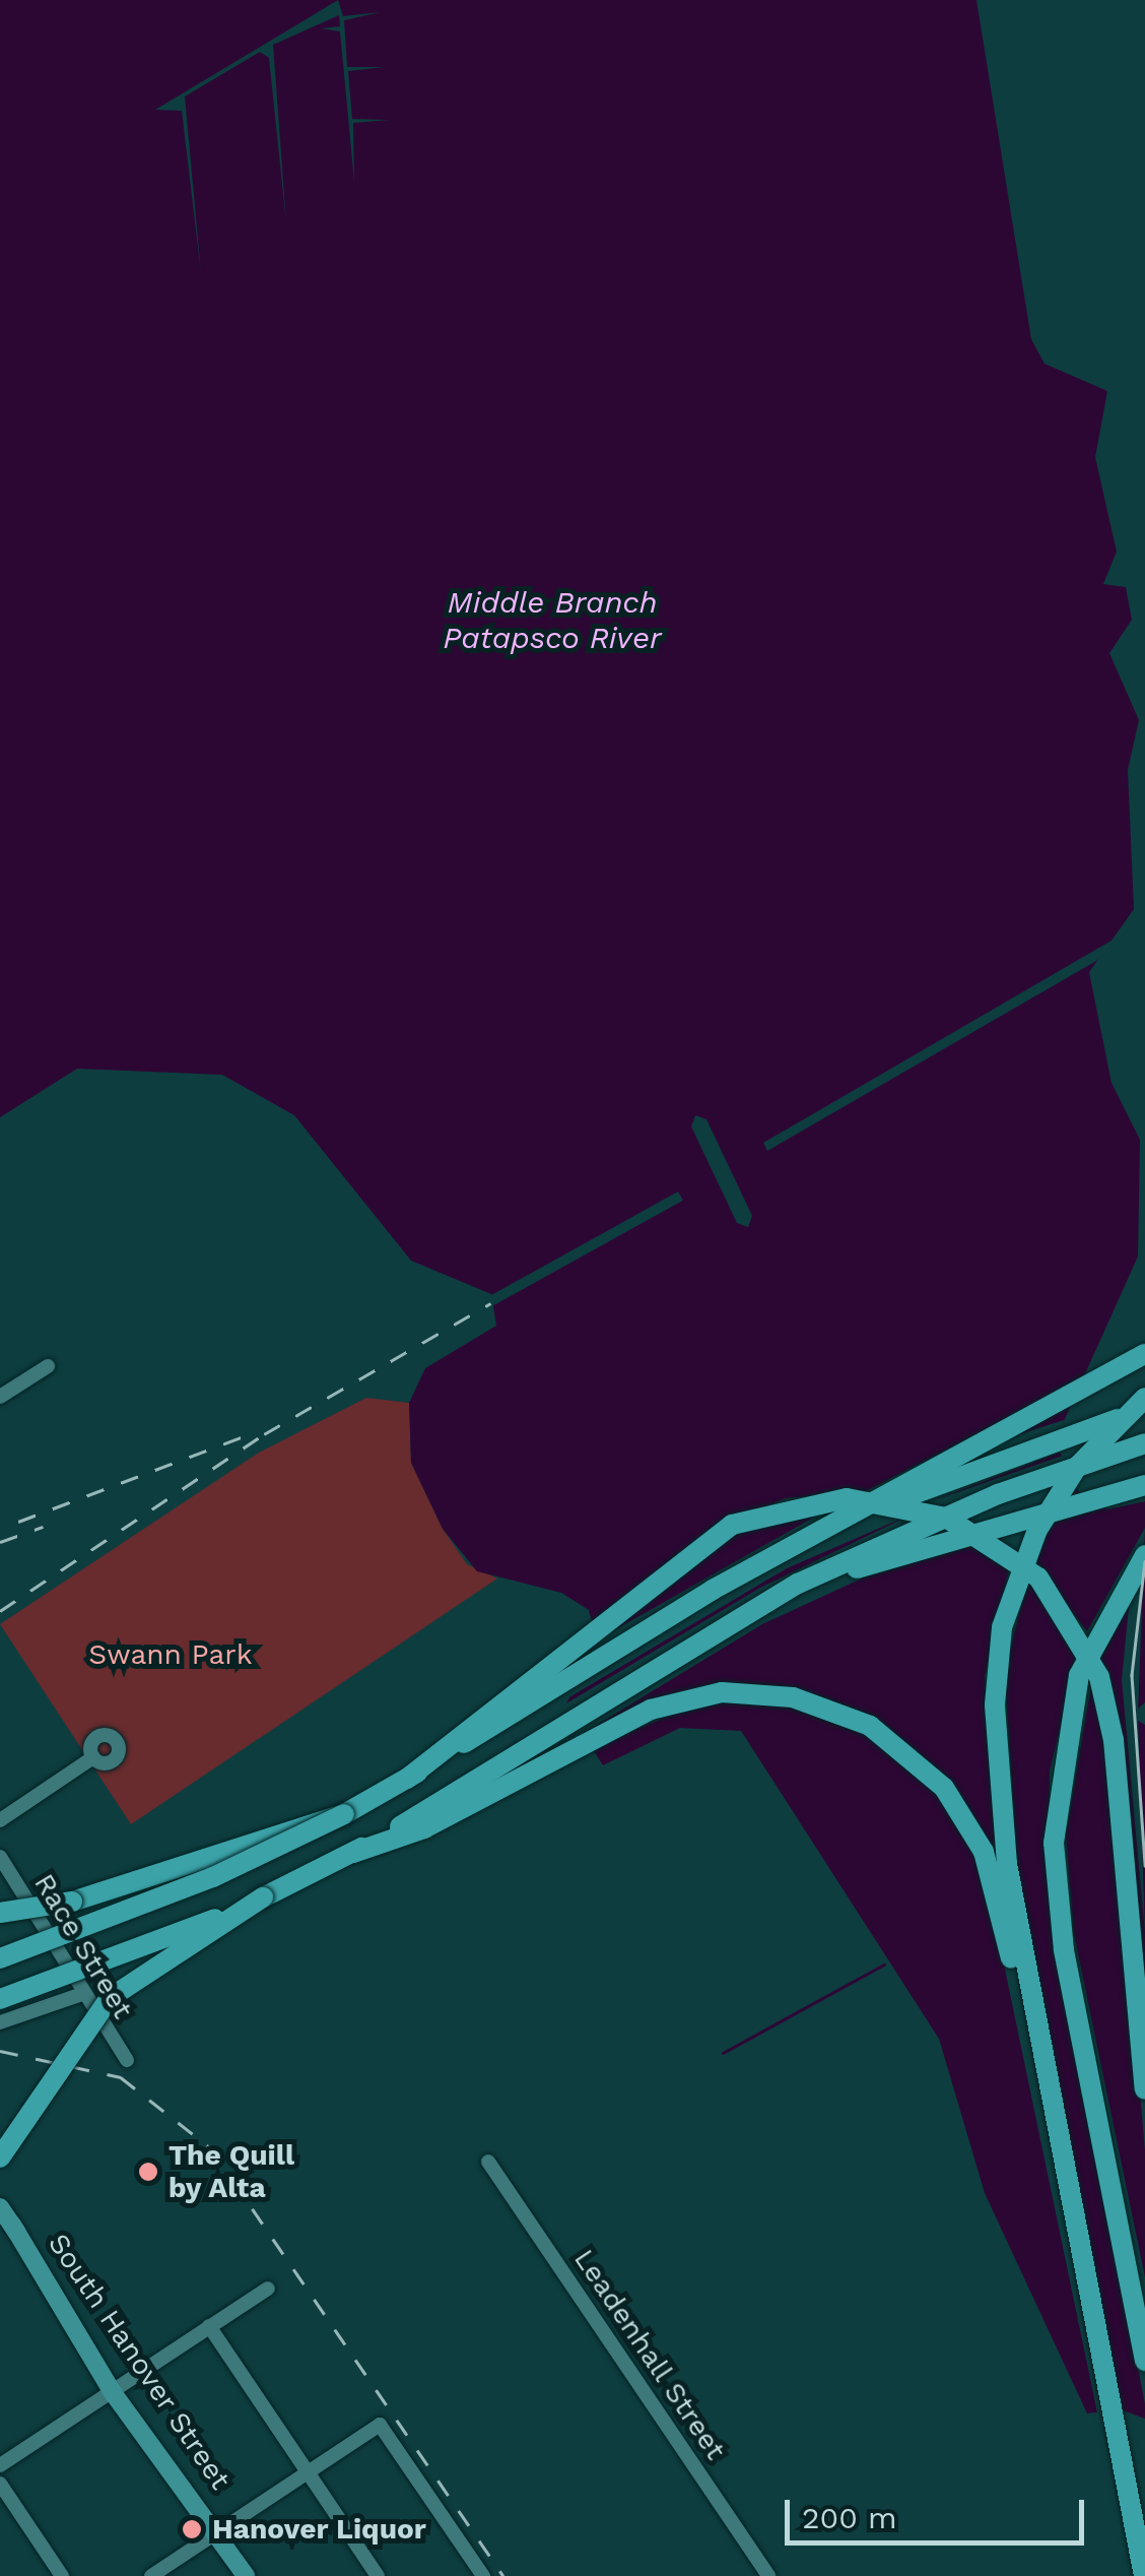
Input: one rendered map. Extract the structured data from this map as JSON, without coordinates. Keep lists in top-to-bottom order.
{
  "streets": {
    "main road": ["South Hanover Street"],
    "street": ["Race Street", "Leadenhall Street"]
  },
  "water": ["Middle Branch Patapsco River"],
  "parks": ["Swann Park"],
  "places": ["The Quill by Alta", "Hanover Liquor"],
  "scale_bar": "200 m"
}
